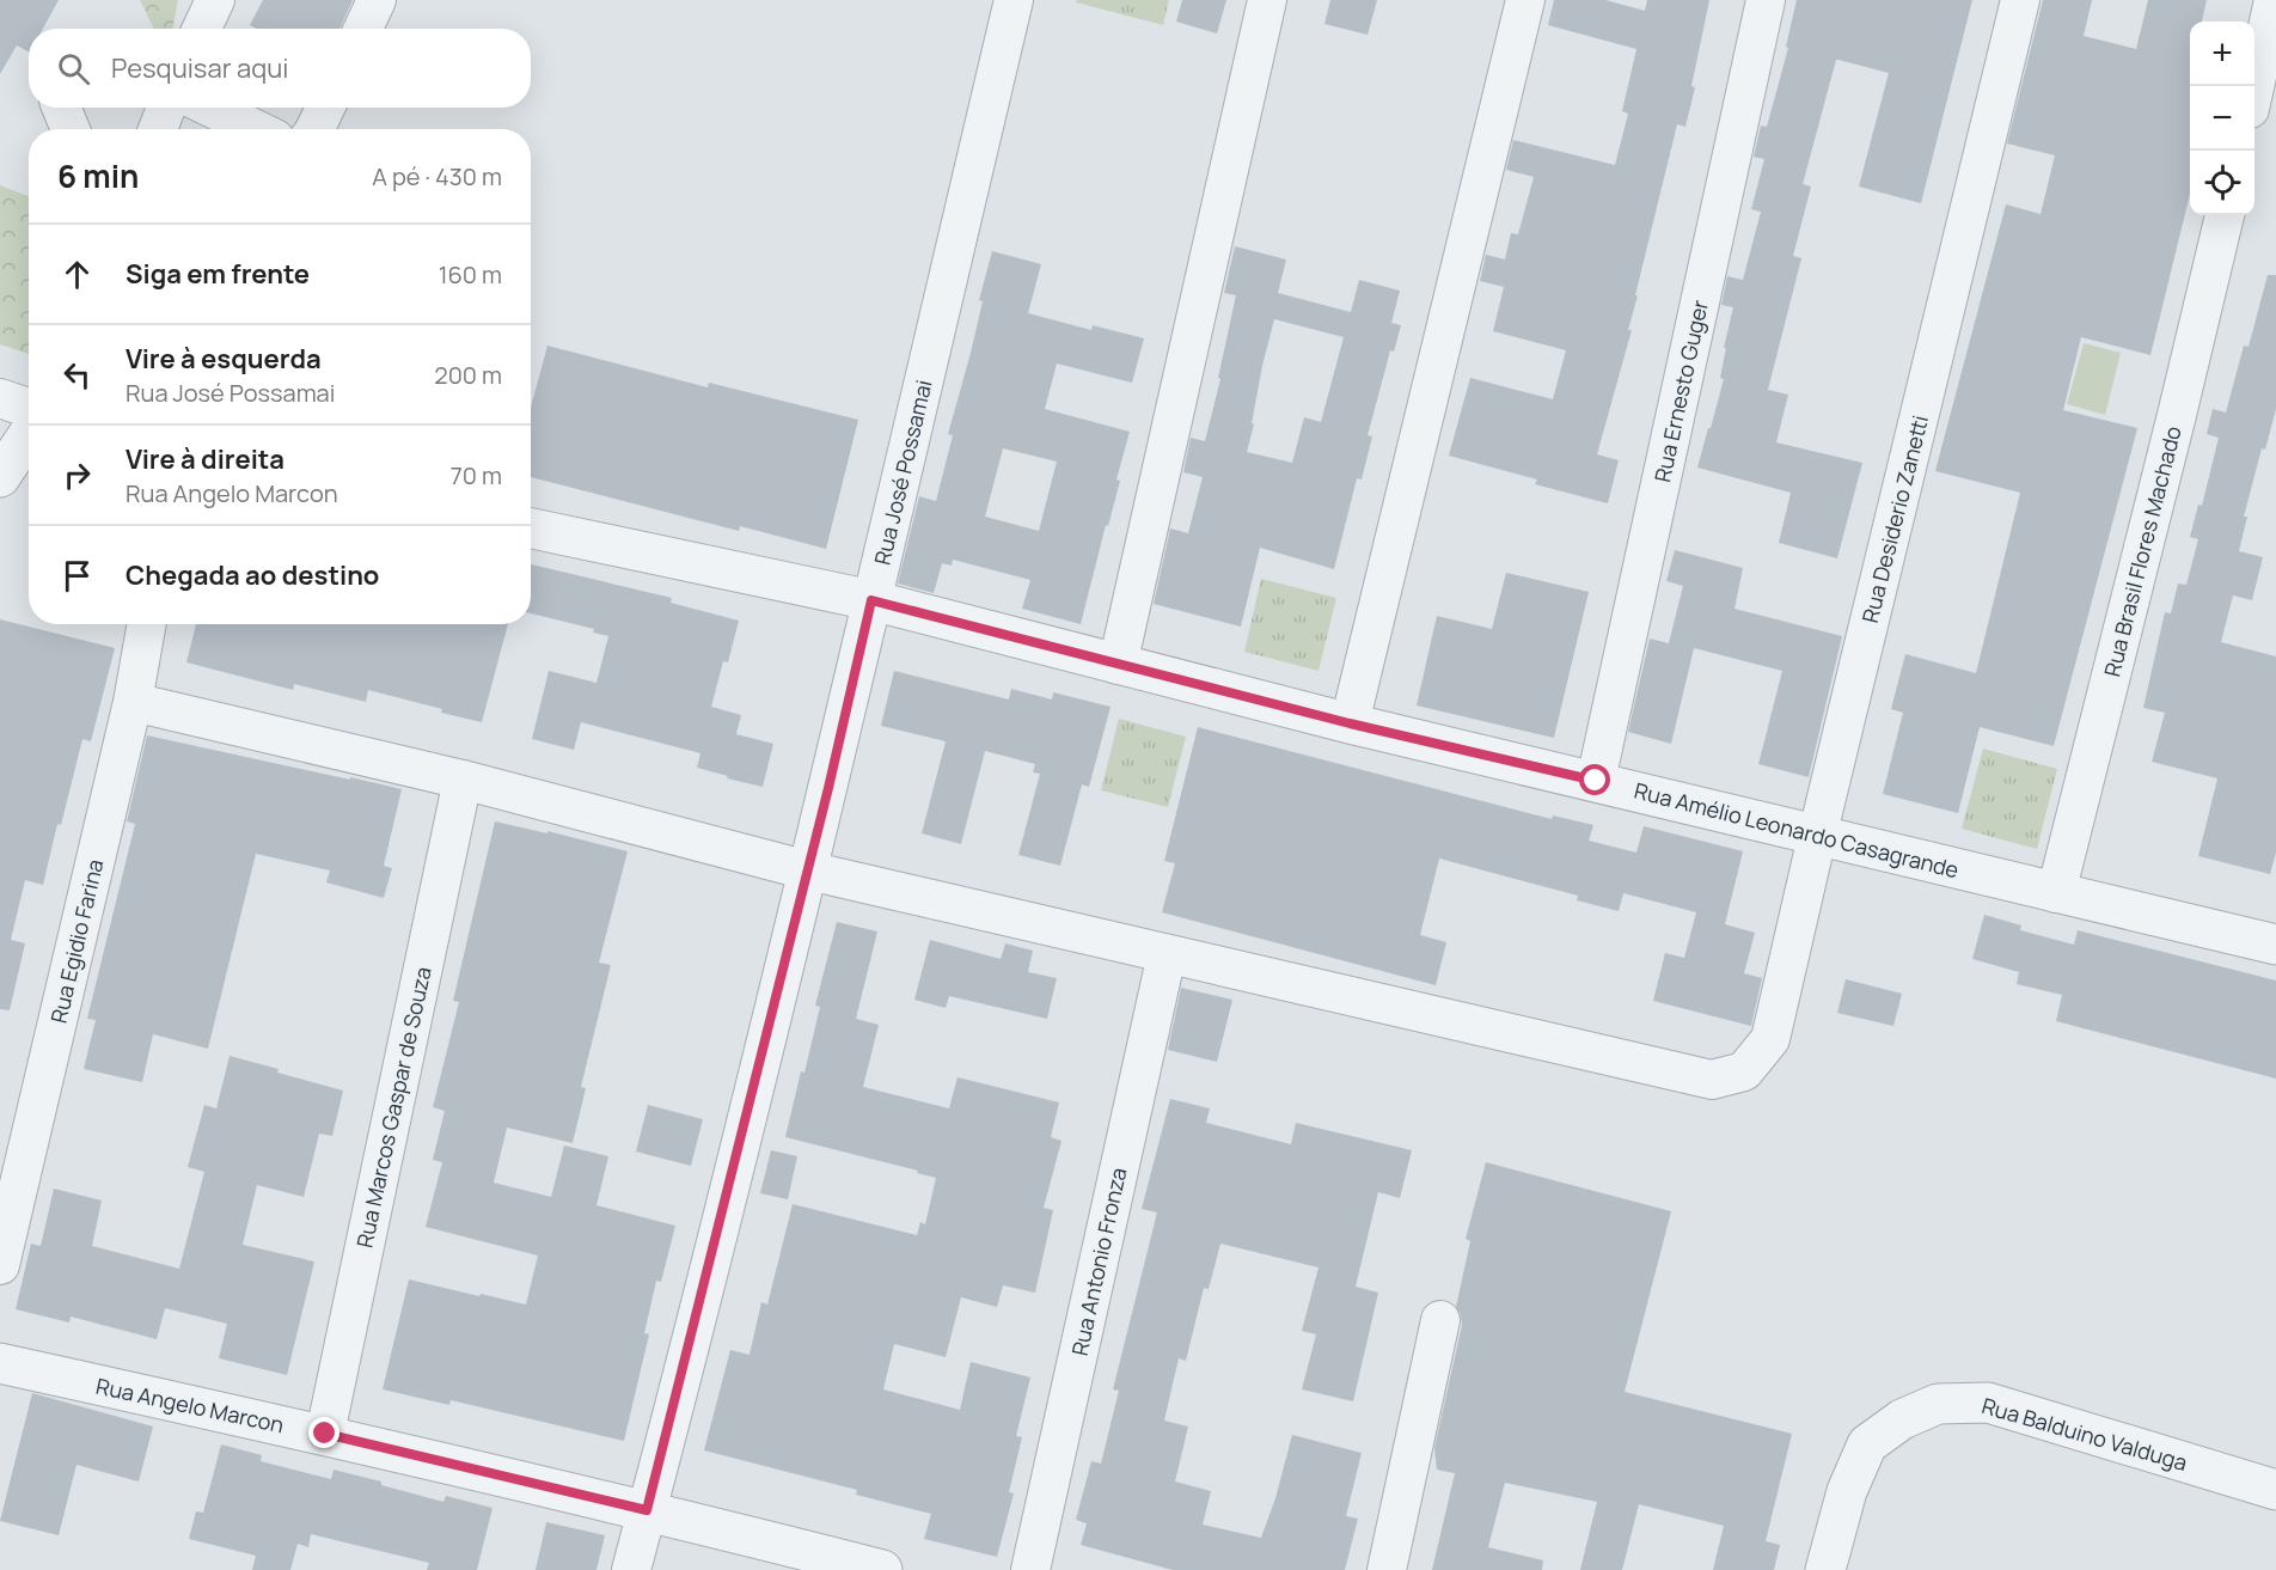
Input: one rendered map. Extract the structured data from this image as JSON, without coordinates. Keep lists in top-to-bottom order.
{
  "streets": {
    "street": [
      "Rua Ernesto Guger",
      "Rua José Possamai",
      "Rua Desiderio Zanetti",
      "Rua Brasil Flores Machado",
      "Rua Amélio Leonardo Casagrande",
      "Rua Egidio Farina",
      "Rua Marcos Gaspar de Souza",
      "Rua Antonio Fronza",
      "Rua Angelo Marcon",
      "Rua Balduino Valduga"
    ]
  },
  "crossings": [
    ["Rua Ernesto Guger", "Rua Amélio Leonardo Casagrande"],
    ["Rua José Possamai", "Rua Amélio Leonardo Casagrande"],
    ["Rua José Possamai", "Rua Angelo Marcon"],
    ["Rua Desiderio Zanetti", "Rua Amélio Leonardo Casagrande"],
    ["Rua Desiderio Zanetti", "Rua Antonio Fronza"],
    ["Rua Brasil Flores Machado", "Rua Amélio Leonardo Casagrande"],
    ["Rua Marcos Gaspar de Souza", "Rua Angelo Marcon"]
  ],
  "page": {
    "map_buttons": ["+", "−"],
    "search": "Pesquisar aqui",
    "heading": ["6 min", "A pé · 430 m"],
    "list": [
      ["Siga em frente", "160 m"],
      ["Vire à esquerda", "Rua José Possamai", "200 m"],
      ["Vire à direita", "Rua Angelo Marcon", "70 m"],
      "Chegada ao destino"
    ]
  }
}
